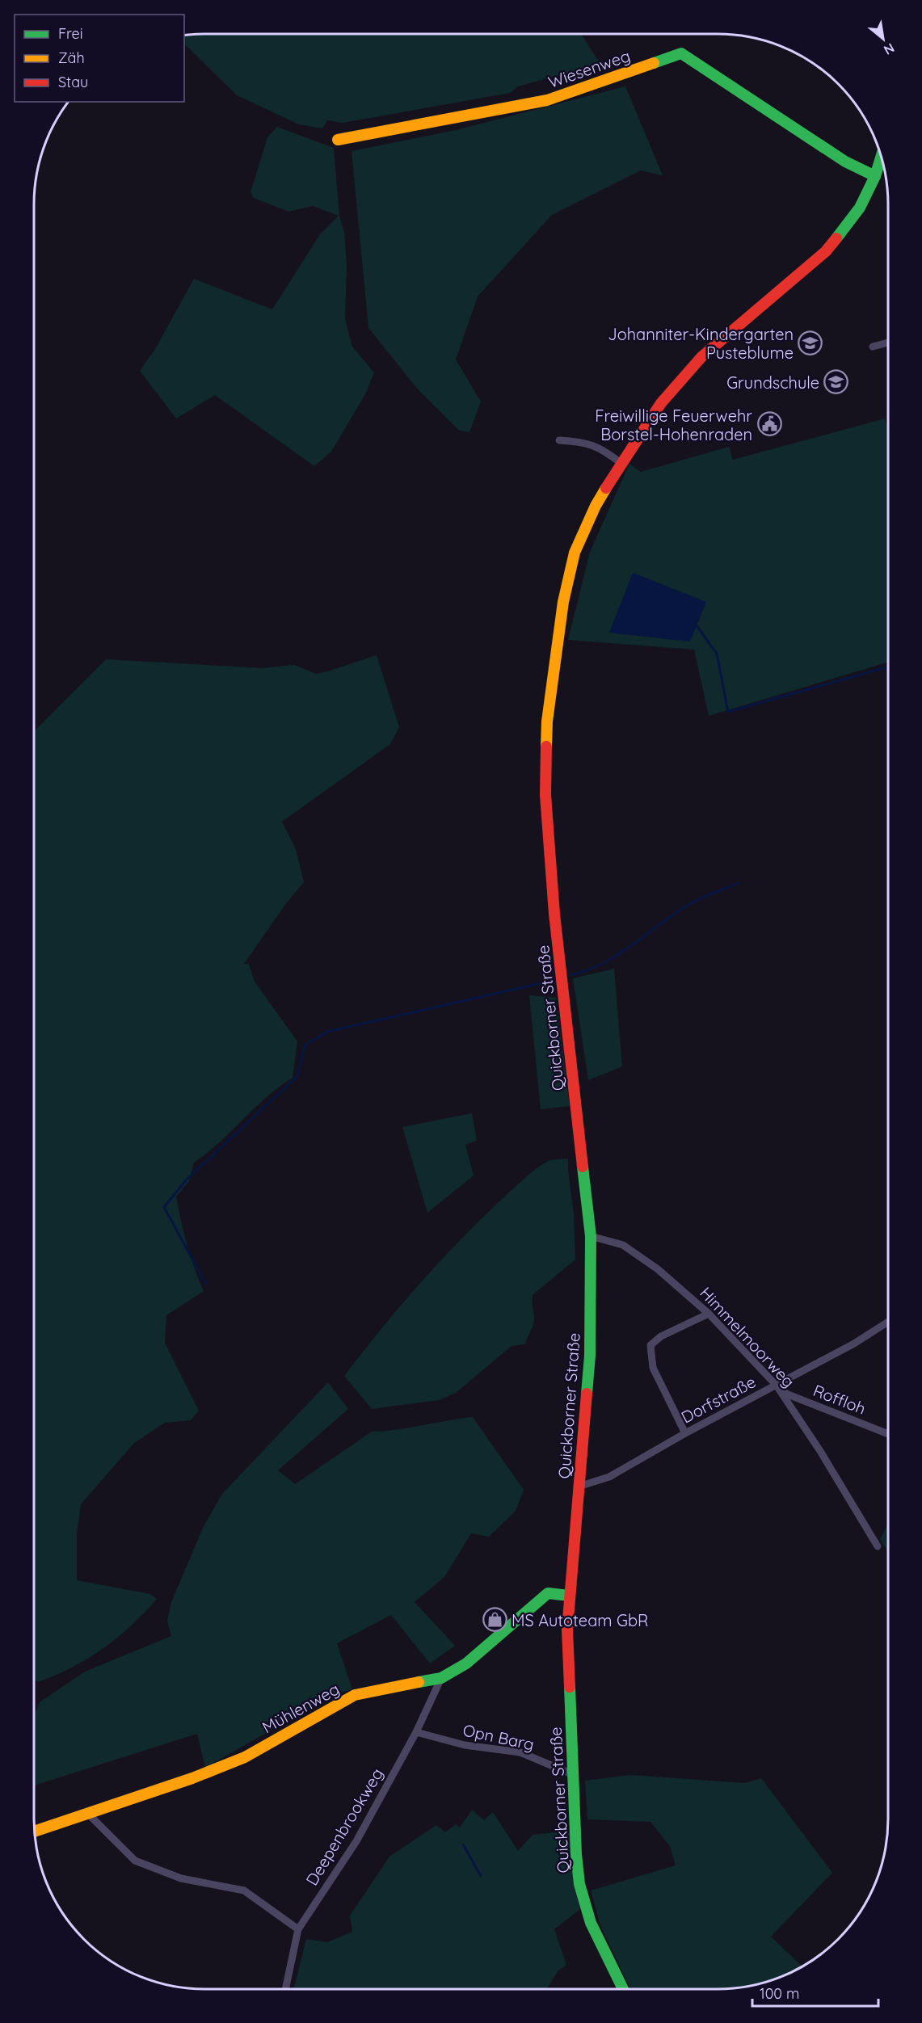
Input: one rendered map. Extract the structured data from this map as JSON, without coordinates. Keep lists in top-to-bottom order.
{
  "streets": {
    "main road": ["Wiesenweg", "Quickborner Straße", "Mühlenweg"],
    "street": [
      "Himmelmoorweg",
      "Dorfstraße",
      "Roffloh",
      "Opn Barg",
      "Deepenbrookweg"
    ]
  },
  "crossings": [
    ["Wiesenweg", "Quickborner Straße"],
    ["Quickborner Straße", "Himmelmoorweg"],
    ["Quickborner Straße", "Dorfstraße"],
    ["Quickborner Straße", "Mühlenweg"],
    ["Quickborner Straße", "Opn Barg"],
    ["Himmelmoorweg", "Dorfstraße"],
    ["Himmelmoorweg", "Roffloh"],
    ["Dorfstraße", "Roffloh"],
    ["Mühlenweg", "Deepenbrookweg"],
    ["Opn Barg", "Deepenbrookweg"]
  ],
  "places": {
    "school or university": ["Johanniter-Kindergarten Pusteblume", "Grundschule"],
    "public building": ["Freiwillige Feuerwehr Borstel-Hohenraden"],
    "shop": ["MS Autoteam GbR"]
  },
  "legend": ["Frei", "Zäh", "Stau"],
  "scale_bar": "100 m",
  "north": "bottom right"
}
